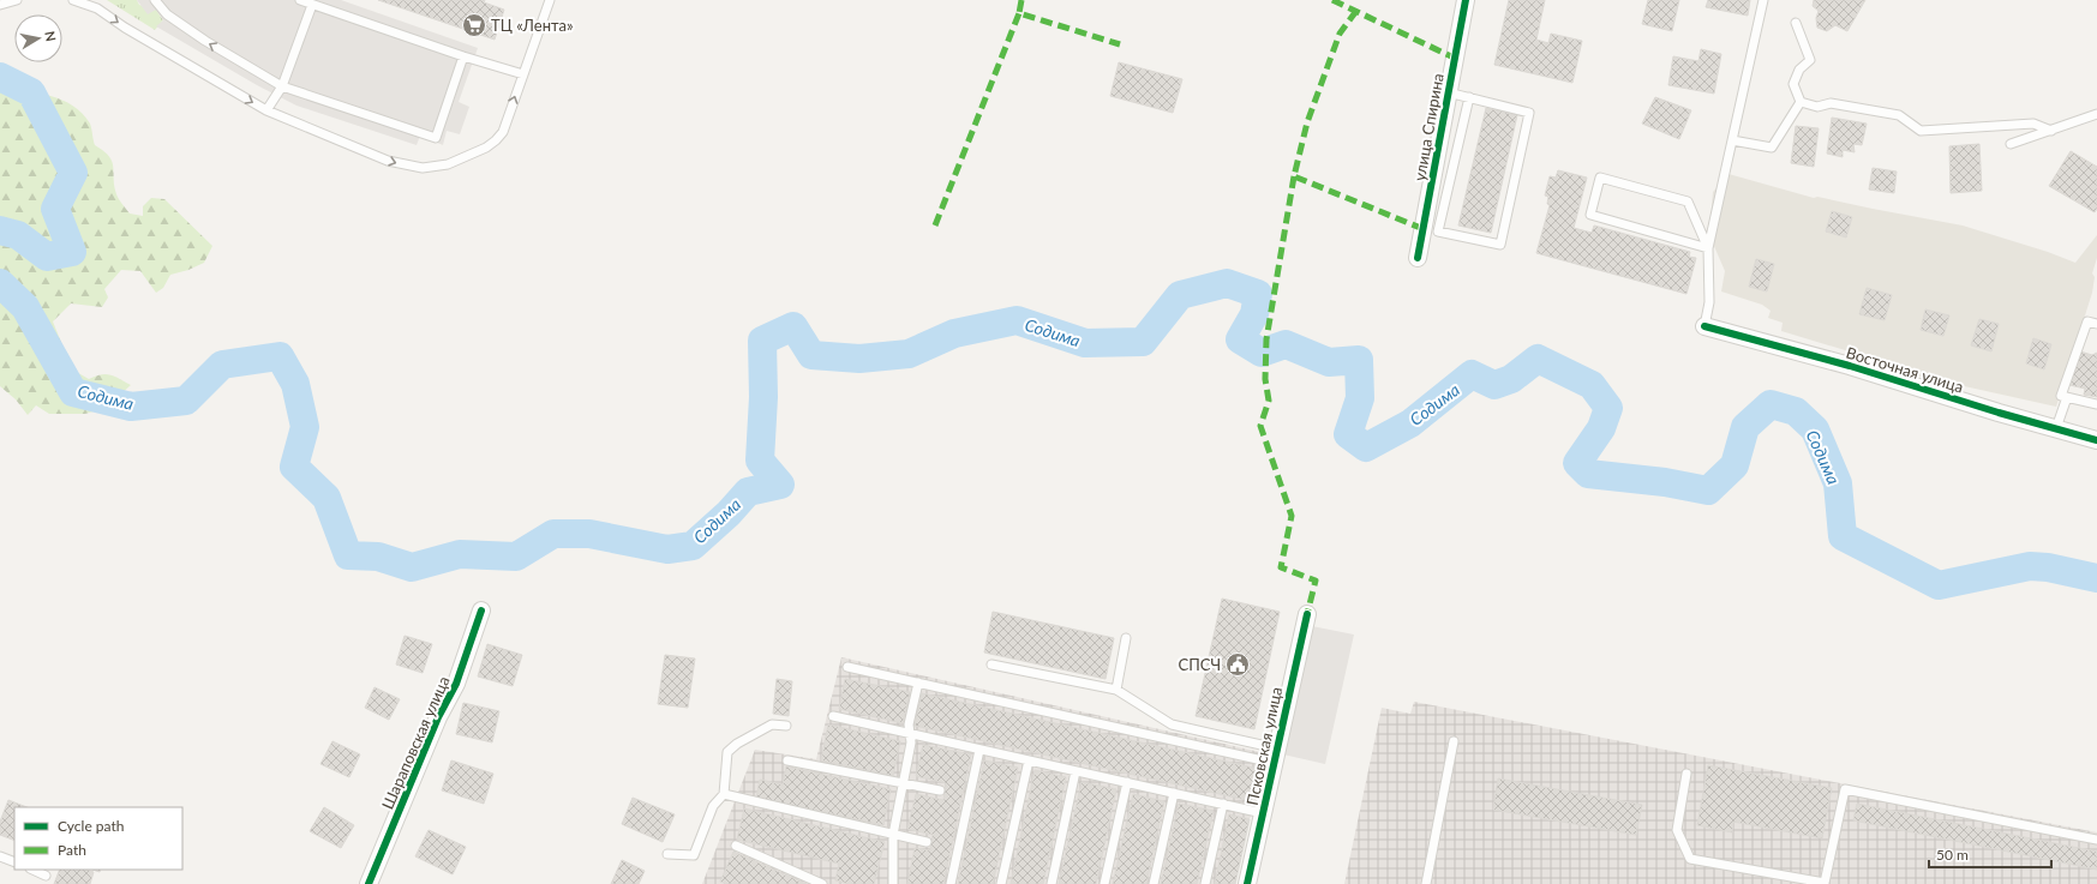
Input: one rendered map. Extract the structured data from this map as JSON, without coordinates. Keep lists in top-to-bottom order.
{
  "streets": {
    "street": [
      "улица Спирина",
      "Восточная улица",
      "Шараповская улица",
      "Псковская улица"
    ]
  },
  "water": ["Содима"],
  "places": {
    "supermarket": ["ТЦ «Лента»"],
    "public building": ["СПСЧ"]
  },
  "legend": ["Cycle path", "Path"],
  "scale_bar": "50 m",
  "north": "right"
}
